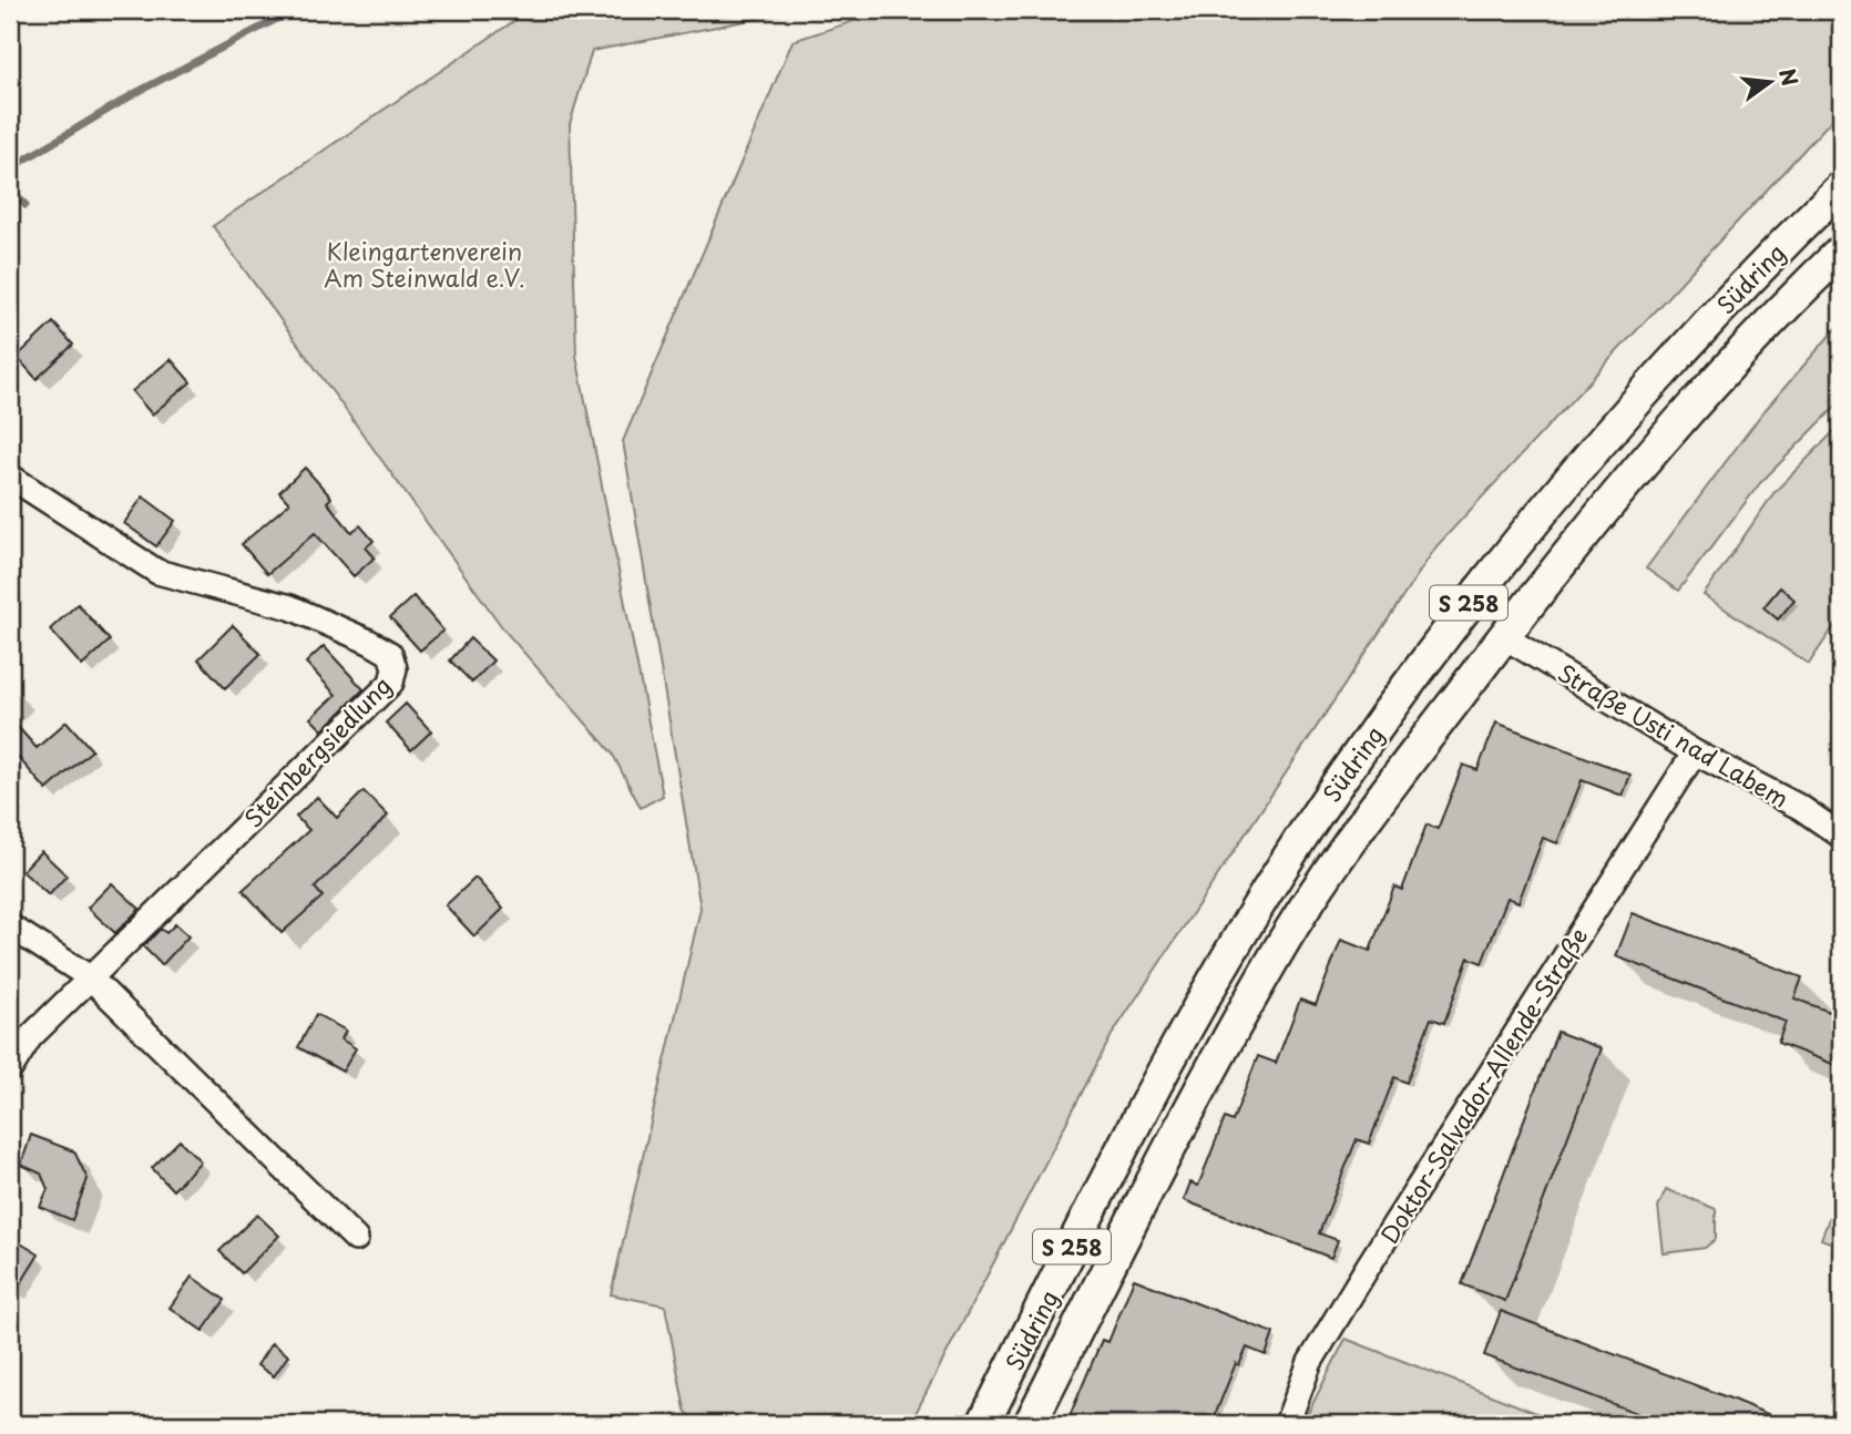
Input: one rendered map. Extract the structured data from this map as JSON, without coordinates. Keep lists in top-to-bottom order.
{
  "streets": {
    "main road": ["Südring", "S 258"],
    "street": ["Straße Usti nad Labem", "Steinbergsiedlung", "Doktor-Salvador-Allende-Straße"]
  },
  "crossings": [
    ["Südring", "Straße Usti nad Labem"],
    ["Straße Usti nad Labem", "Doktor-Salvador-Allende-Straße"]
  ],
  "parks": ["Kleingartenverein Am Steinwald e.V."],
  "north": "right"
}
